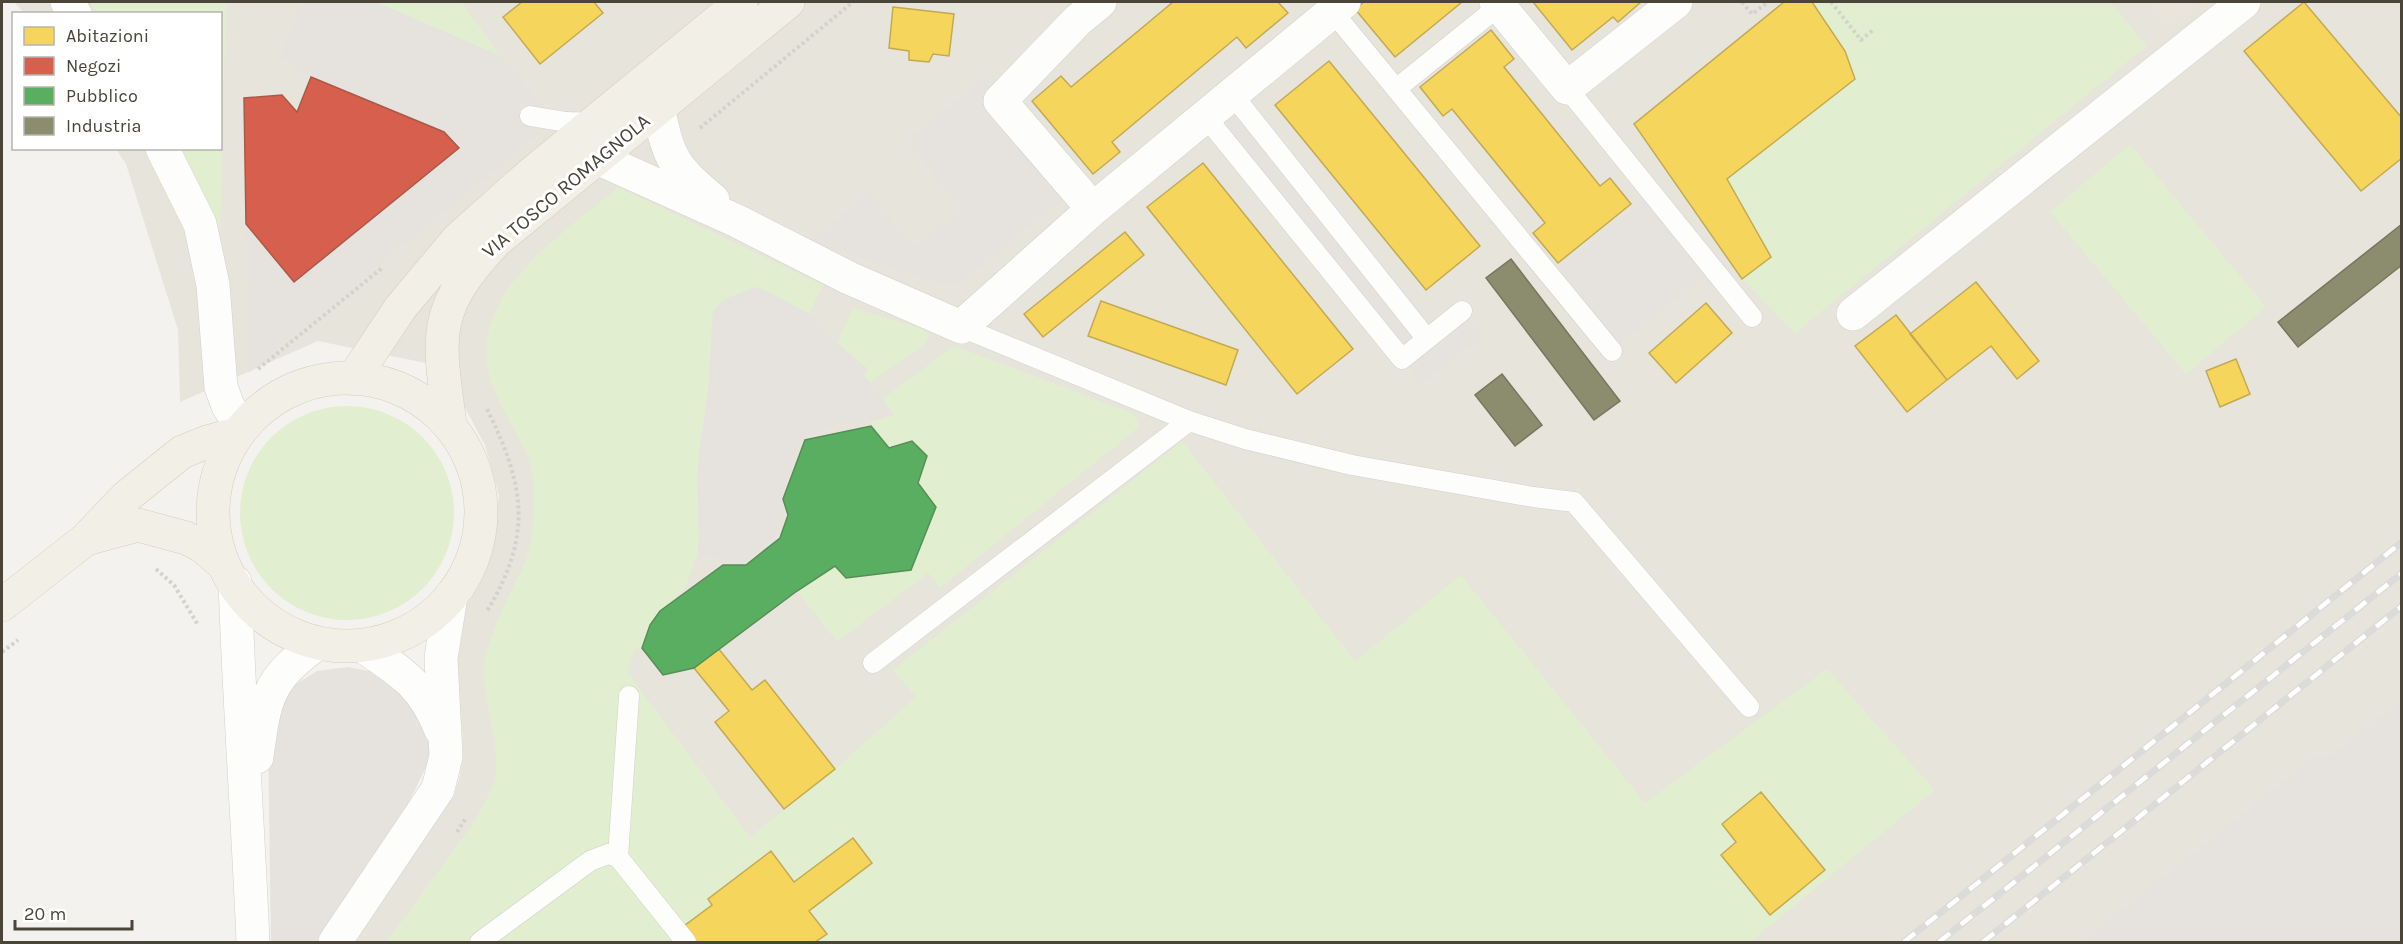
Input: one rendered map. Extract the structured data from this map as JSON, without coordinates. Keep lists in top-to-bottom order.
{
  "streets": {
    "main road": ["VIA TOSCO ROMAGNOLA"]
  },
  "legend": [
    "Abitazioni",
    "Negozi",
    "Pubblico",
    "Industria"
  ],
  "scale_bar": "20 m"
}
